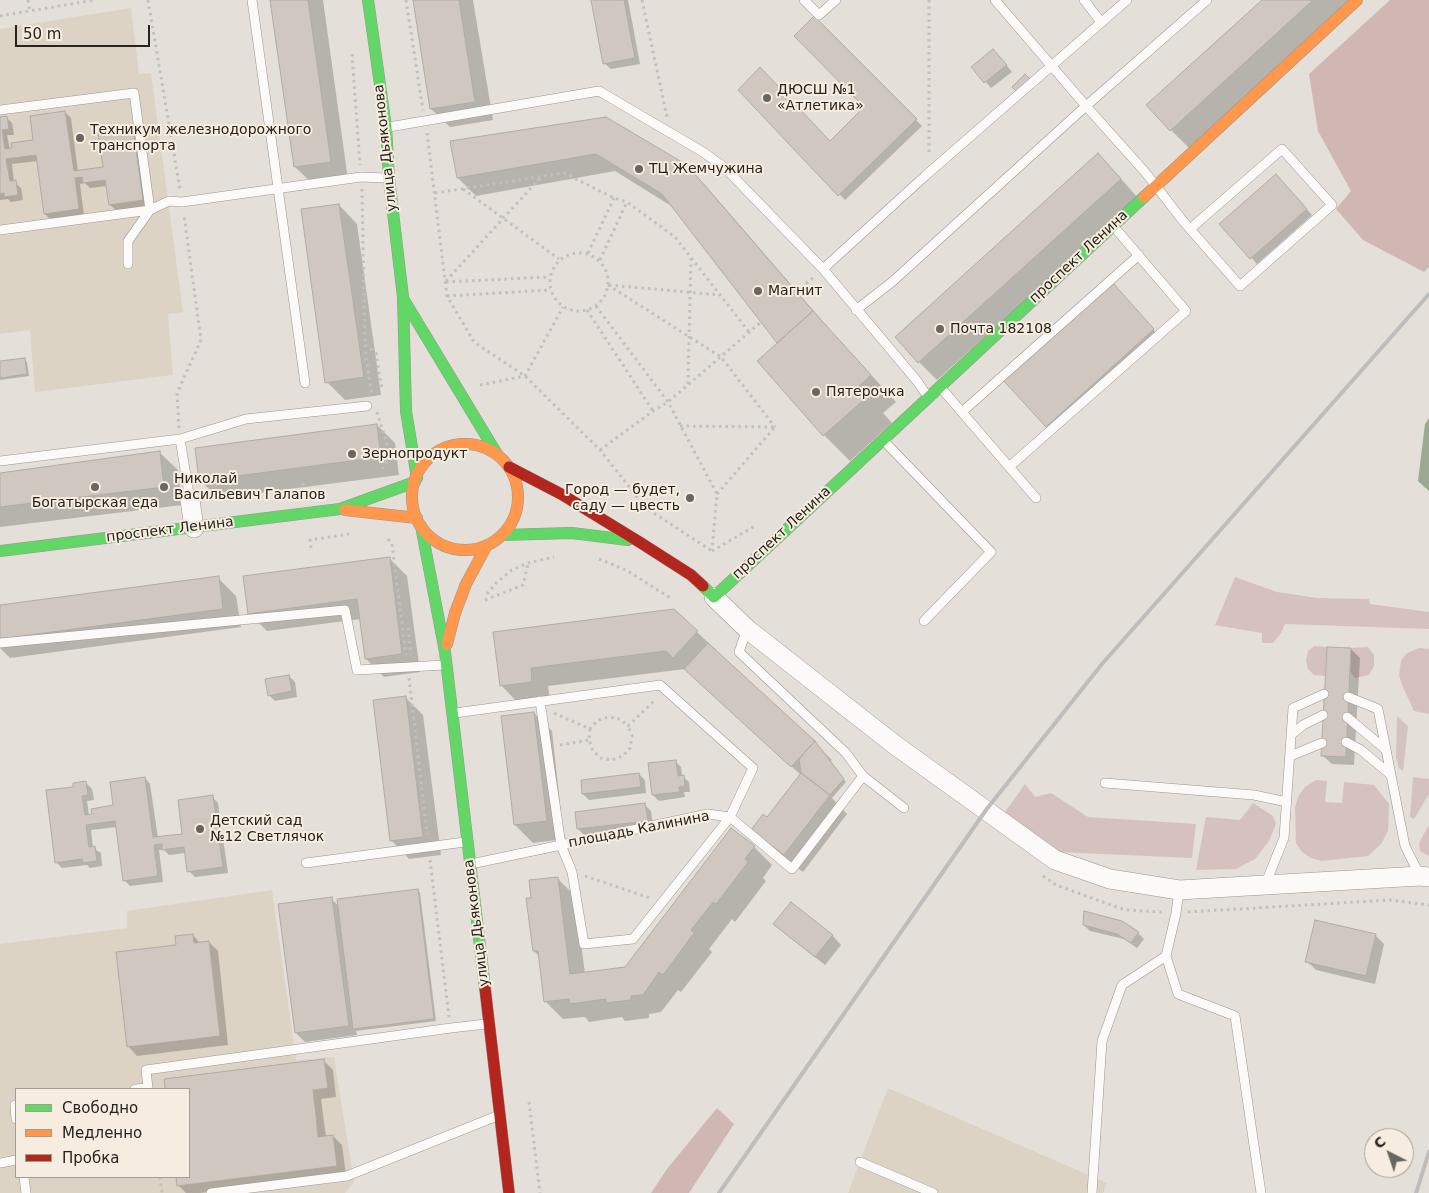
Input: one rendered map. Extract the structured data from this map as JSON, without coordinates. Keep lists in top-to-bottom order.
{
  "streets": {
    "main road": ["улица Дьяконова", "проспект Ленина"],
    "lane": ["площадь Калинина"]
  },
  "crossings": [
    ["улица Дьяконова", "проспект Ленина"],
    ["улица Дьяконова", "площадь Калинина"]
  ],
  "places": [
    "ДЮСШ №1 «Атлетика»",
    "Техникум железнодорожного транспорта",
    "ТЦ Жемчужина",
    "Магнит",
    "Почта 182108",
    "Пятерочка",
    "Зернопродукт",
    "Богатырская еда",
    "Николай Васильевич Галапов",
    "Город — будет, саду — цвесть",
    "Детский сад №12 Светлячок"
  ],
  "legend": ["Свободно", "Медленно", "Пробка"],
  "scale_bar": "50 m",
  "north": "top left"
}
